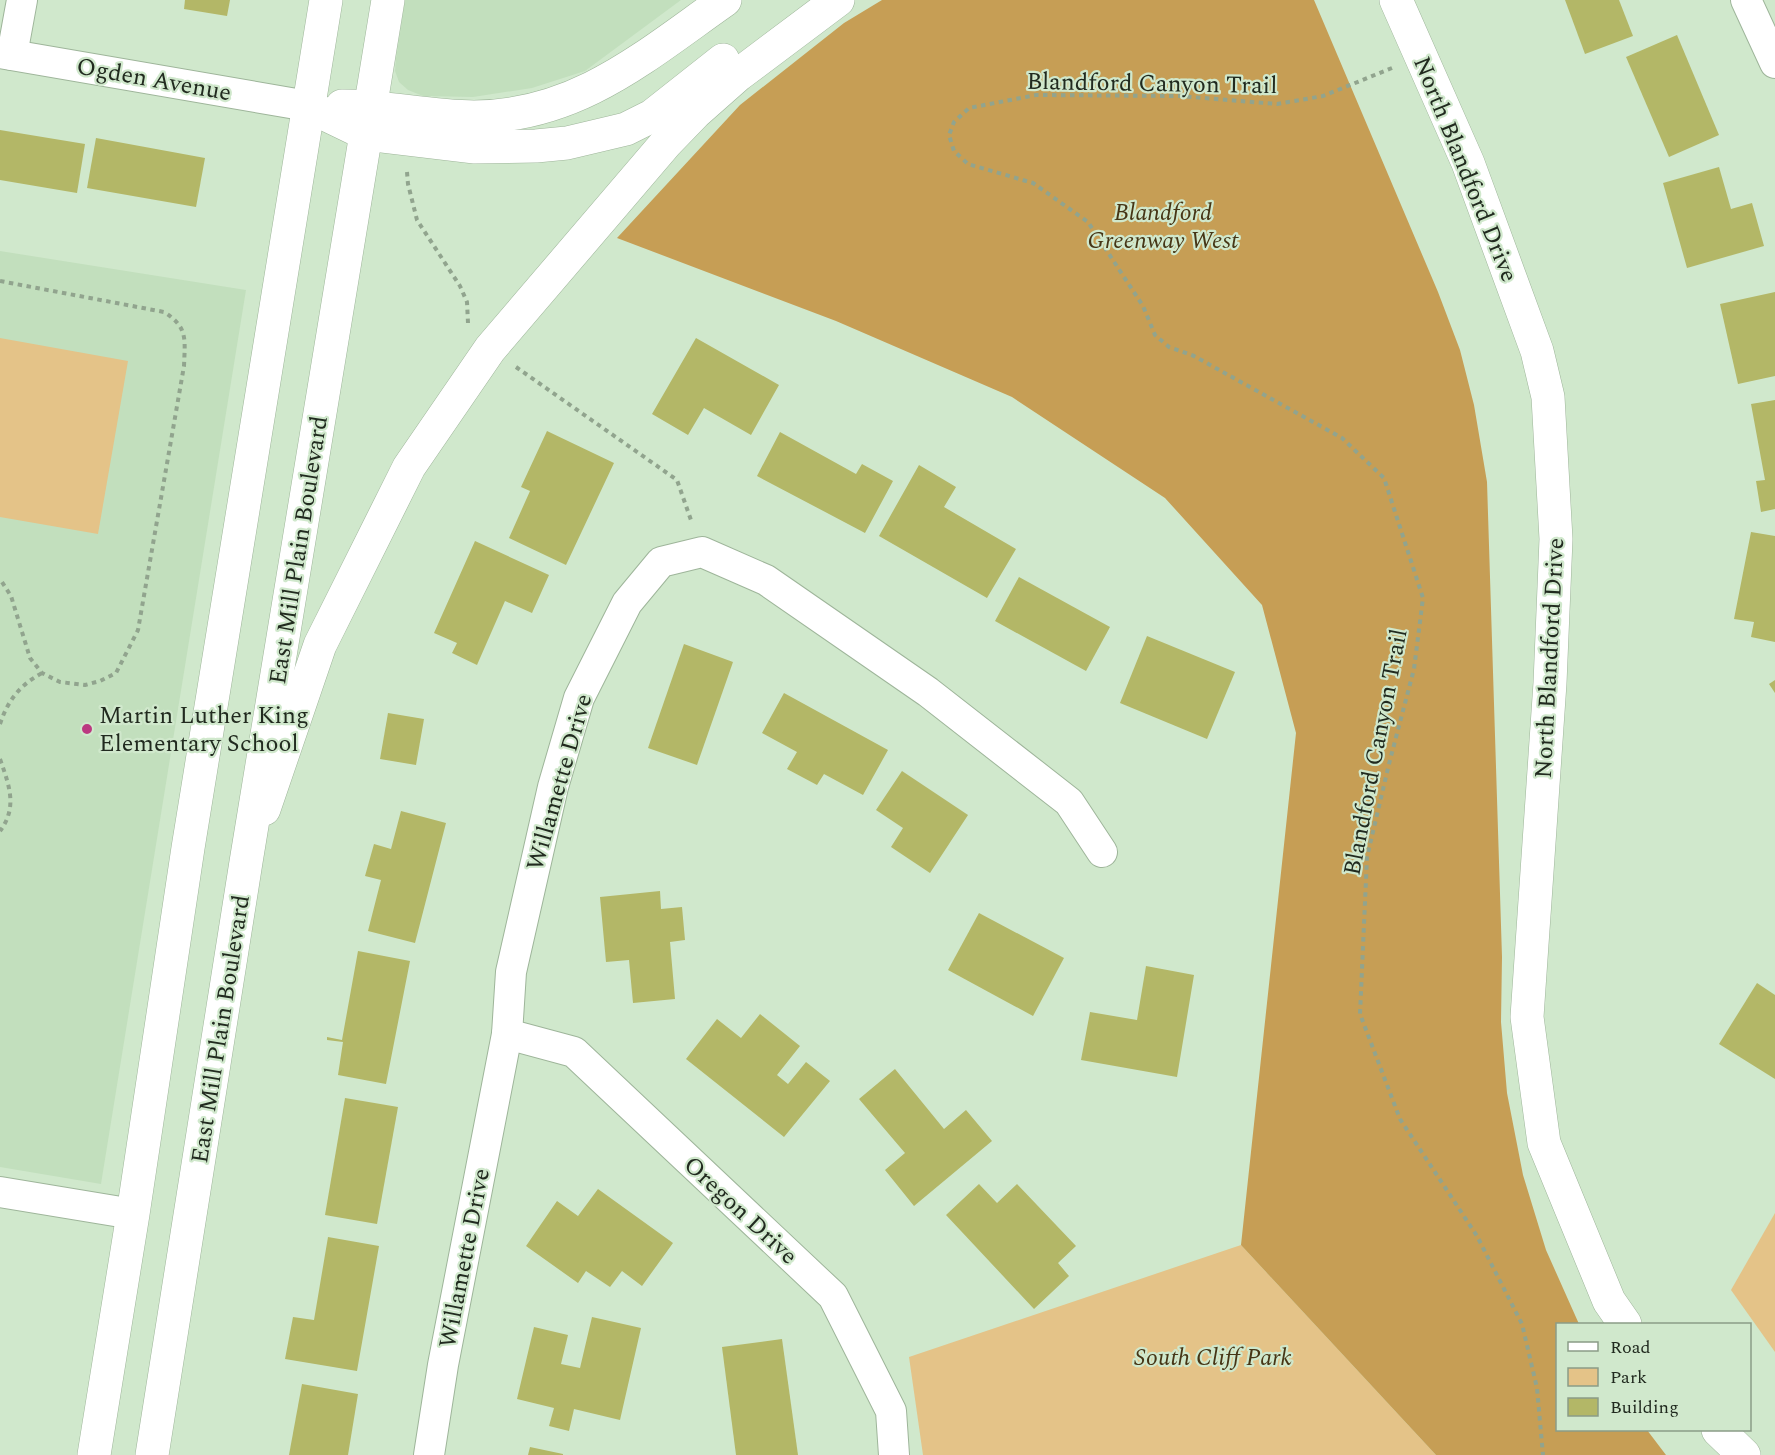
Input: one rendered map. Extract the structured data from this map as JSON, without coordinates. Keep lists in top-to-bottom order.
{
  "streets": {
    "street": [
      "Ogden Avenue",
      "North Blandford Drive",
      "East Mill Plain Boulevard",
      "Willamette Drive",
      "Oregon Drive"
    ],
    "path": ["Blandford Canyon Trail"]
  },
  "crossings": [
    ["Blandford Canyon Trail", "North Blandford Drive"],
    ["Willamette Drive", "Oregon Drive"]
  ],
  "parks": ["Blandford Greenway West", "South Cliff Park"],
  "places": ["Martin Luther King Elementary School"],
  "legend": ["Road", "Park", "Building"]
}
